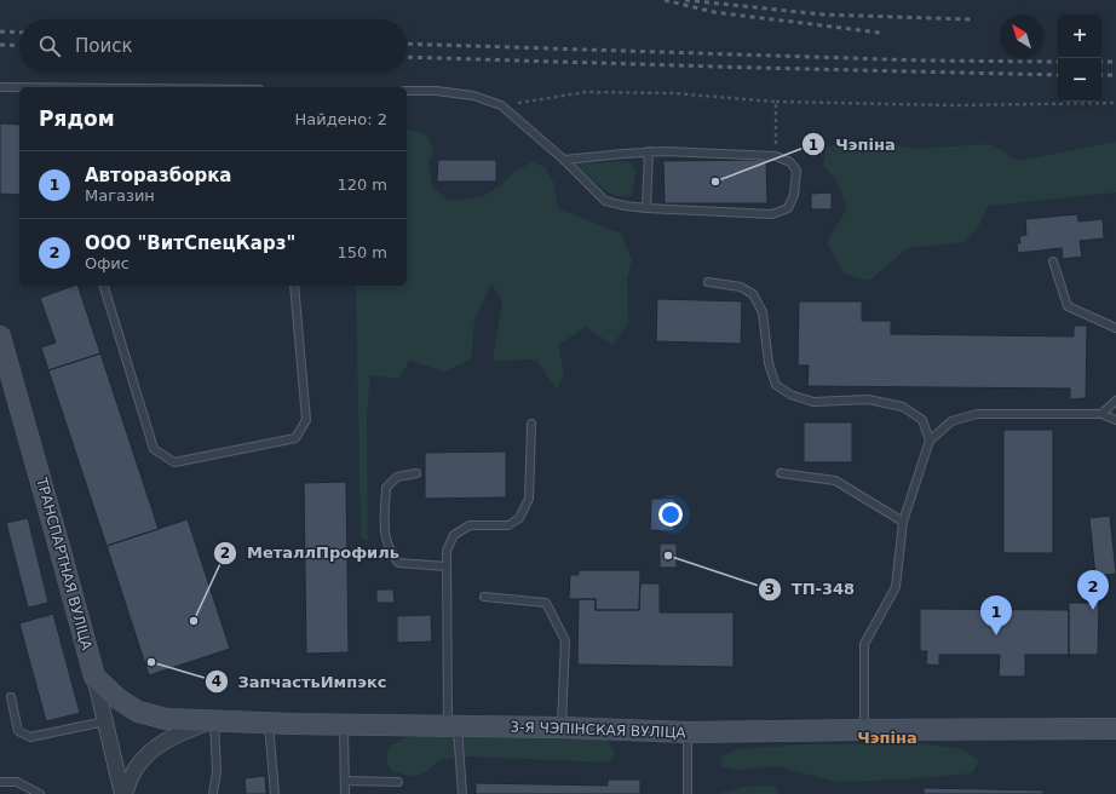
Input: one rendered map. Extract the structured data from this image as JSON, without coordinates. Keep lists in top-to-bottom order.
{
  "streets": {
    "main road": ["ТРАНСПАРТНАЯ ВУЛІЦА", "3-Я ЧЭПІНСКАЯ ВУЛІЦА"]
  },
  "crossings": [
    ["ТРАНСПАРТНАЯ ВУЛІЦА", "3-Я ЧЭПІНСКАЯ ВУЛІЦА"]
  ],
  "districts": ["Чэпіна"],
  "places": [
    "Чэпіна",
    "ТП-348",
    "МеталлПрофиль",
    "ЗапчастьИмпэкс"
  ],
  "north": "top left",
  "page": {
    "map_buttons": ["+", "−"],
    "search": "Поиск",
    "heading": ["Рядом", "Найдено: 2"],
    "list": [
      {
        "mark": "1",
        "name": "Авторазборка",
        "note": "Магазин",
        "value": "120 m"
      },
      {
        "mark": "2",
        "name": "ООО \"ВитСпецКарз\"",
        "note": "Офис",
        "value": "150 m"
      }
    ],
    "pins": ["2", "1"]
  }
}
